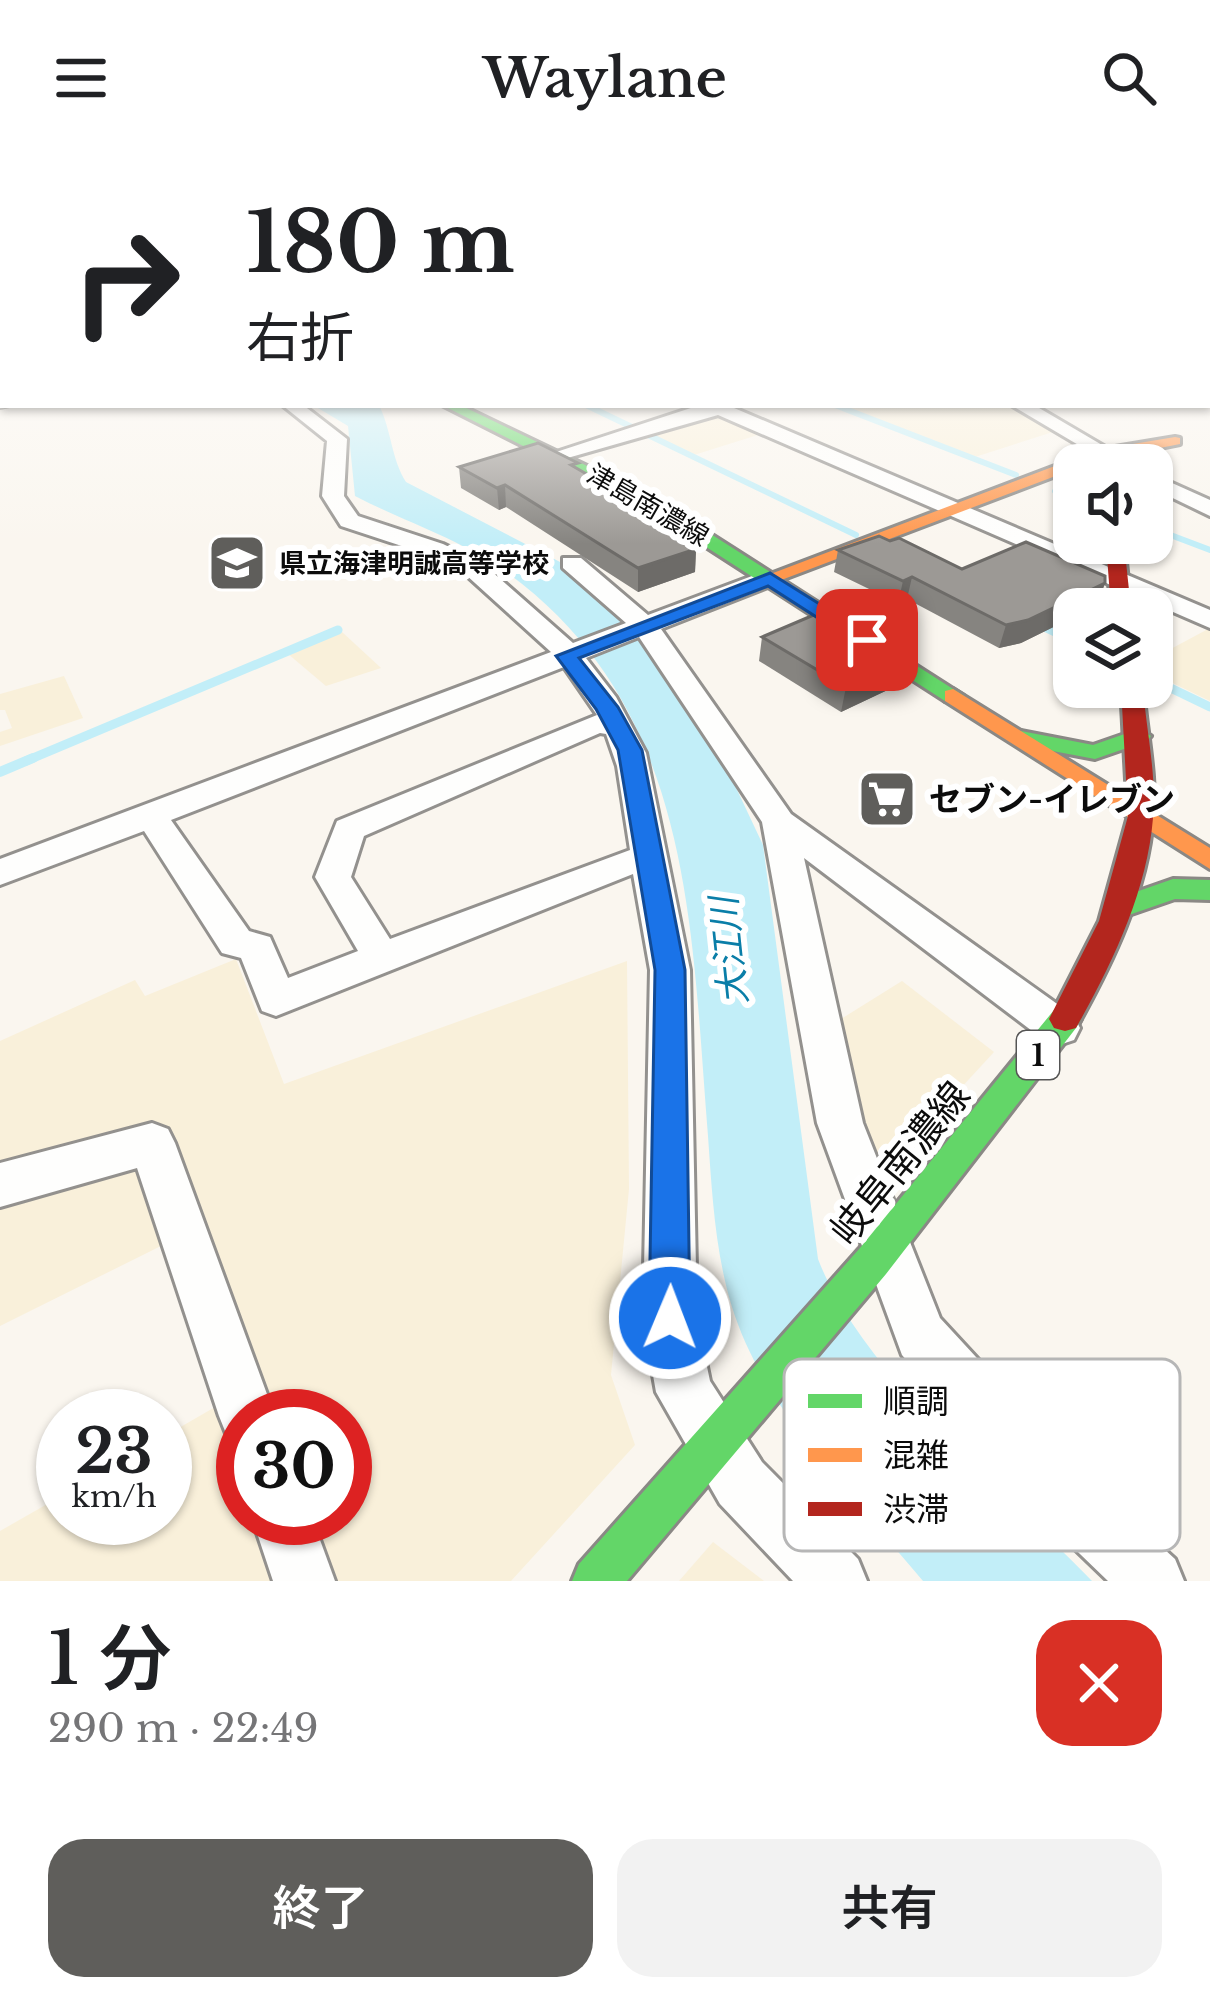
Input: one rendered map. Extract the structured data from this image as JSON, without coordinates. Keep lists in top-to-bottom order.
{
  "streets": {
    "main road": ["津島南濃線", "1", "岐阜南濃線"]
  },
  "crossings": [
    ["津島南濃線", "岐阜南濃線"]
  ],
  "water": ["大江川"],
  "places": {
    "school or university": ["県立海津明誠高等学校"],
    "supermarket": ["セブン-イレブン"]
  },
  "legend": ["順調", "混雑", "渋滞"],
  "page": {
    "header": "Waylane",
    "turn": ["180 m", "右折"],
    "speed": "23 km/h",
    "limit": "30",
    "heading": ["1 分", "290 m · 22:49"],
    "buttons": ["終了", "共有"]
  }
}
